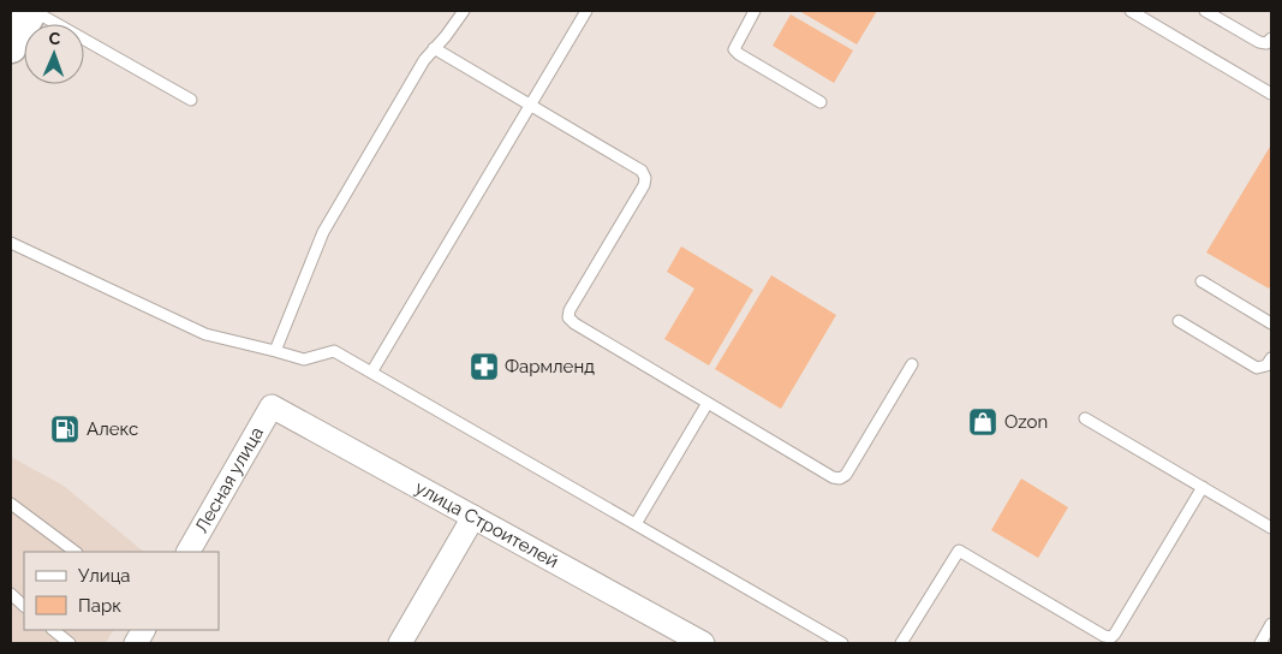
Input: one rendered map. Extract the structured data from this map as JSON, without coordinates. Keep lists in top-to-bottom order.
{
  "streets": {
    "street": ["Лесная улица", "улица Строителей"]
  },
  "crossings": [
    ["Лесная улица", "улица Строителей"]
  ],
  "places": {
    "pharmacy": ["Фармленд"],
    "shop": ["Ozon"],
    "fuel station": ["Алекс"]
  },
  "legend": ["Улица", "Парк"],
  "north": "top"
}
